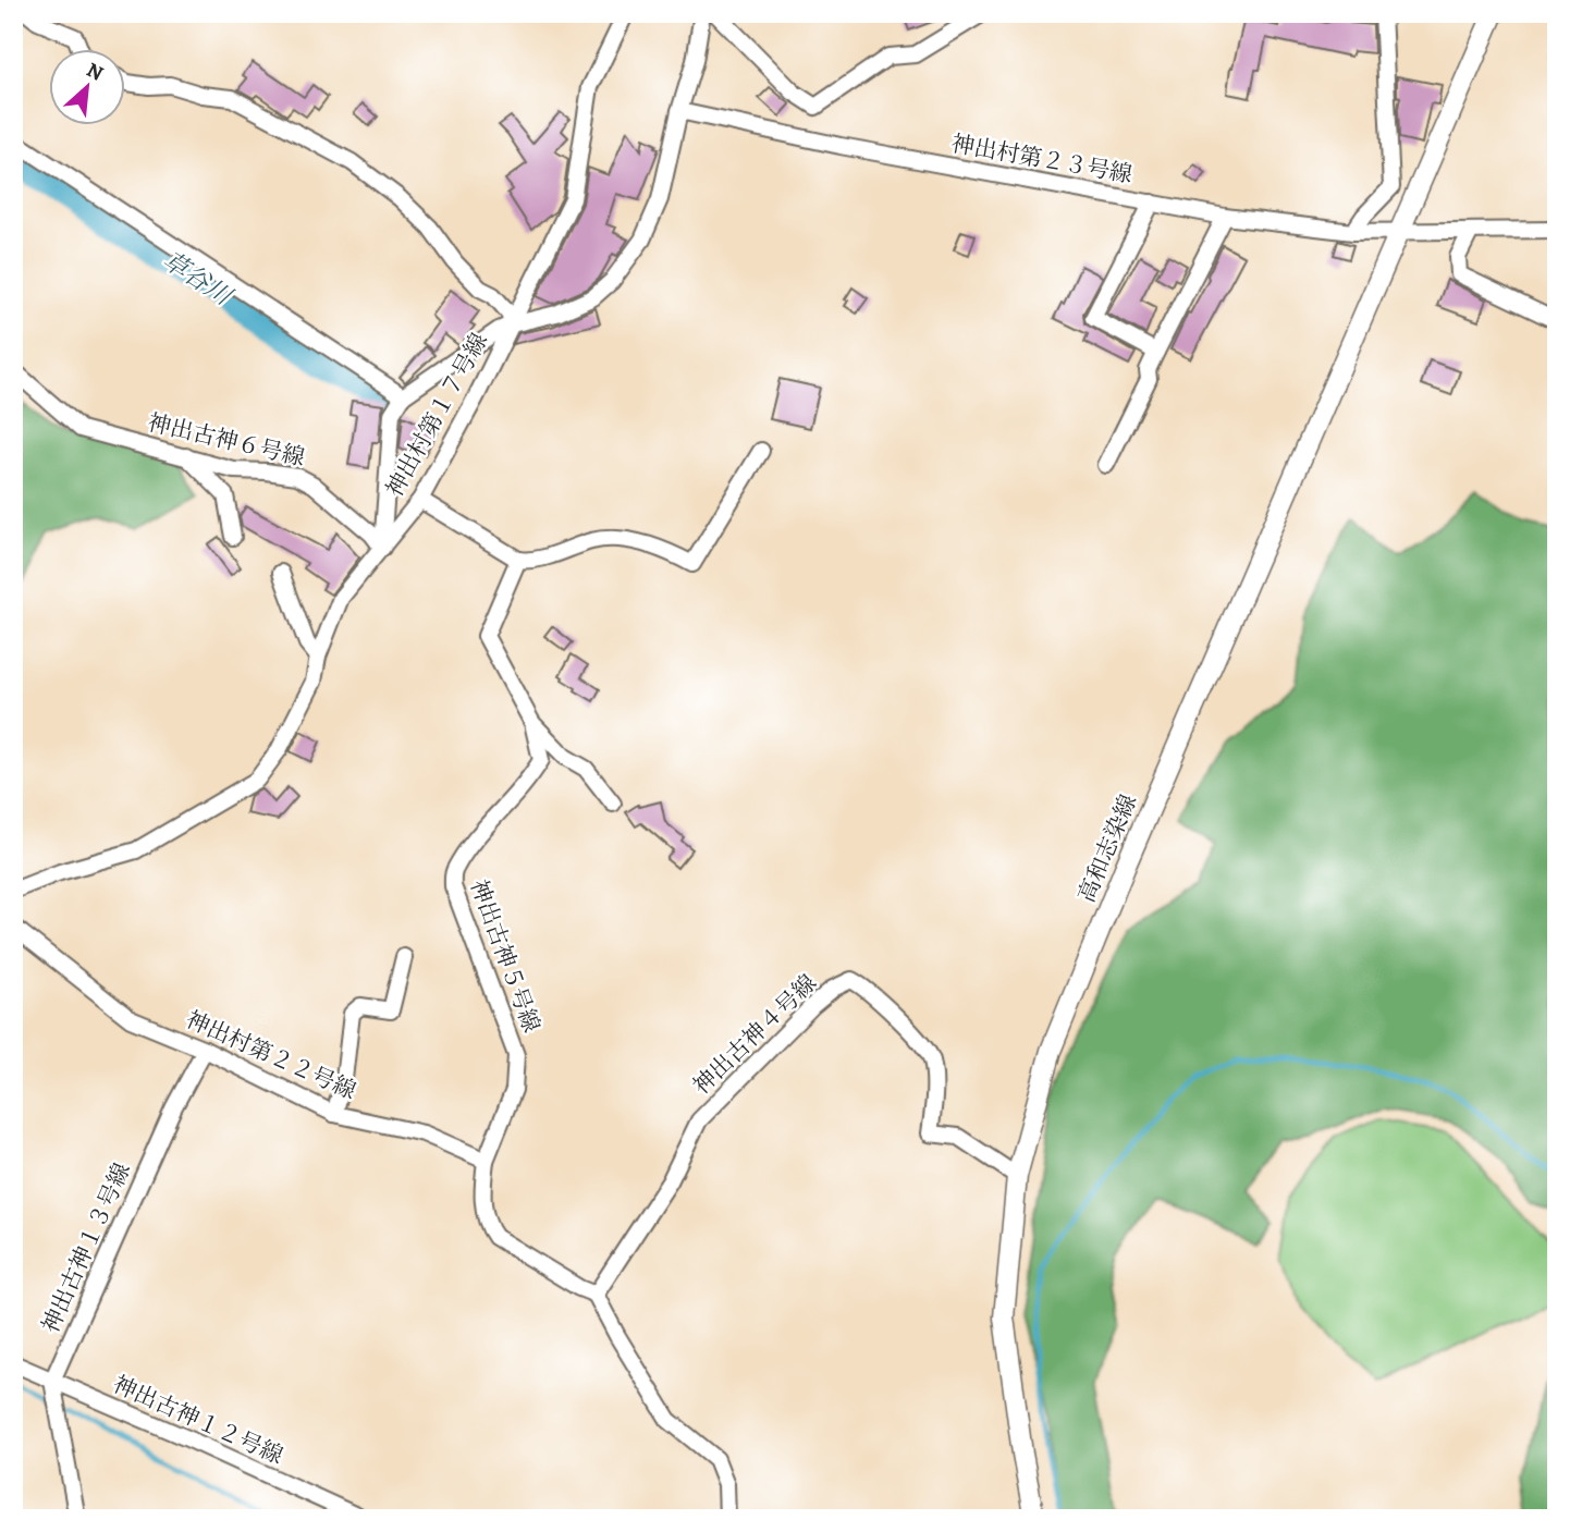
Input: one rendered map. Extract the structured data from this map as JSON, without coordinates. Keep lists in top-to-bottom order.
{
  "streets": {
    "street": [
      "神出村第２３号線",
      "神出村第１７号線",
      "神出古神６号線",
      "高和志染線",
      "神出古神５号線",
      "神出古神４号線",
      "神出村第２２号線",
      "神出古神１３号線",
      "神出古神１２号線"
    ]
  },
  "crossings": [
    ["神出村第２３号線", "高和志染線"],
    ["神出村第１７号線", "神出古神６号線"],
    ["高和志染線", "神出古神４号線"],
    ["神出古神５号線", "神出村第２２号線"],
    ["神出村第２２号線", "神出古神１３号線"],
    ["神出古神１３号線", "神出古神１２号線"]
  ],
  "water": ["草谷川"],
  "north": "top right"
}
